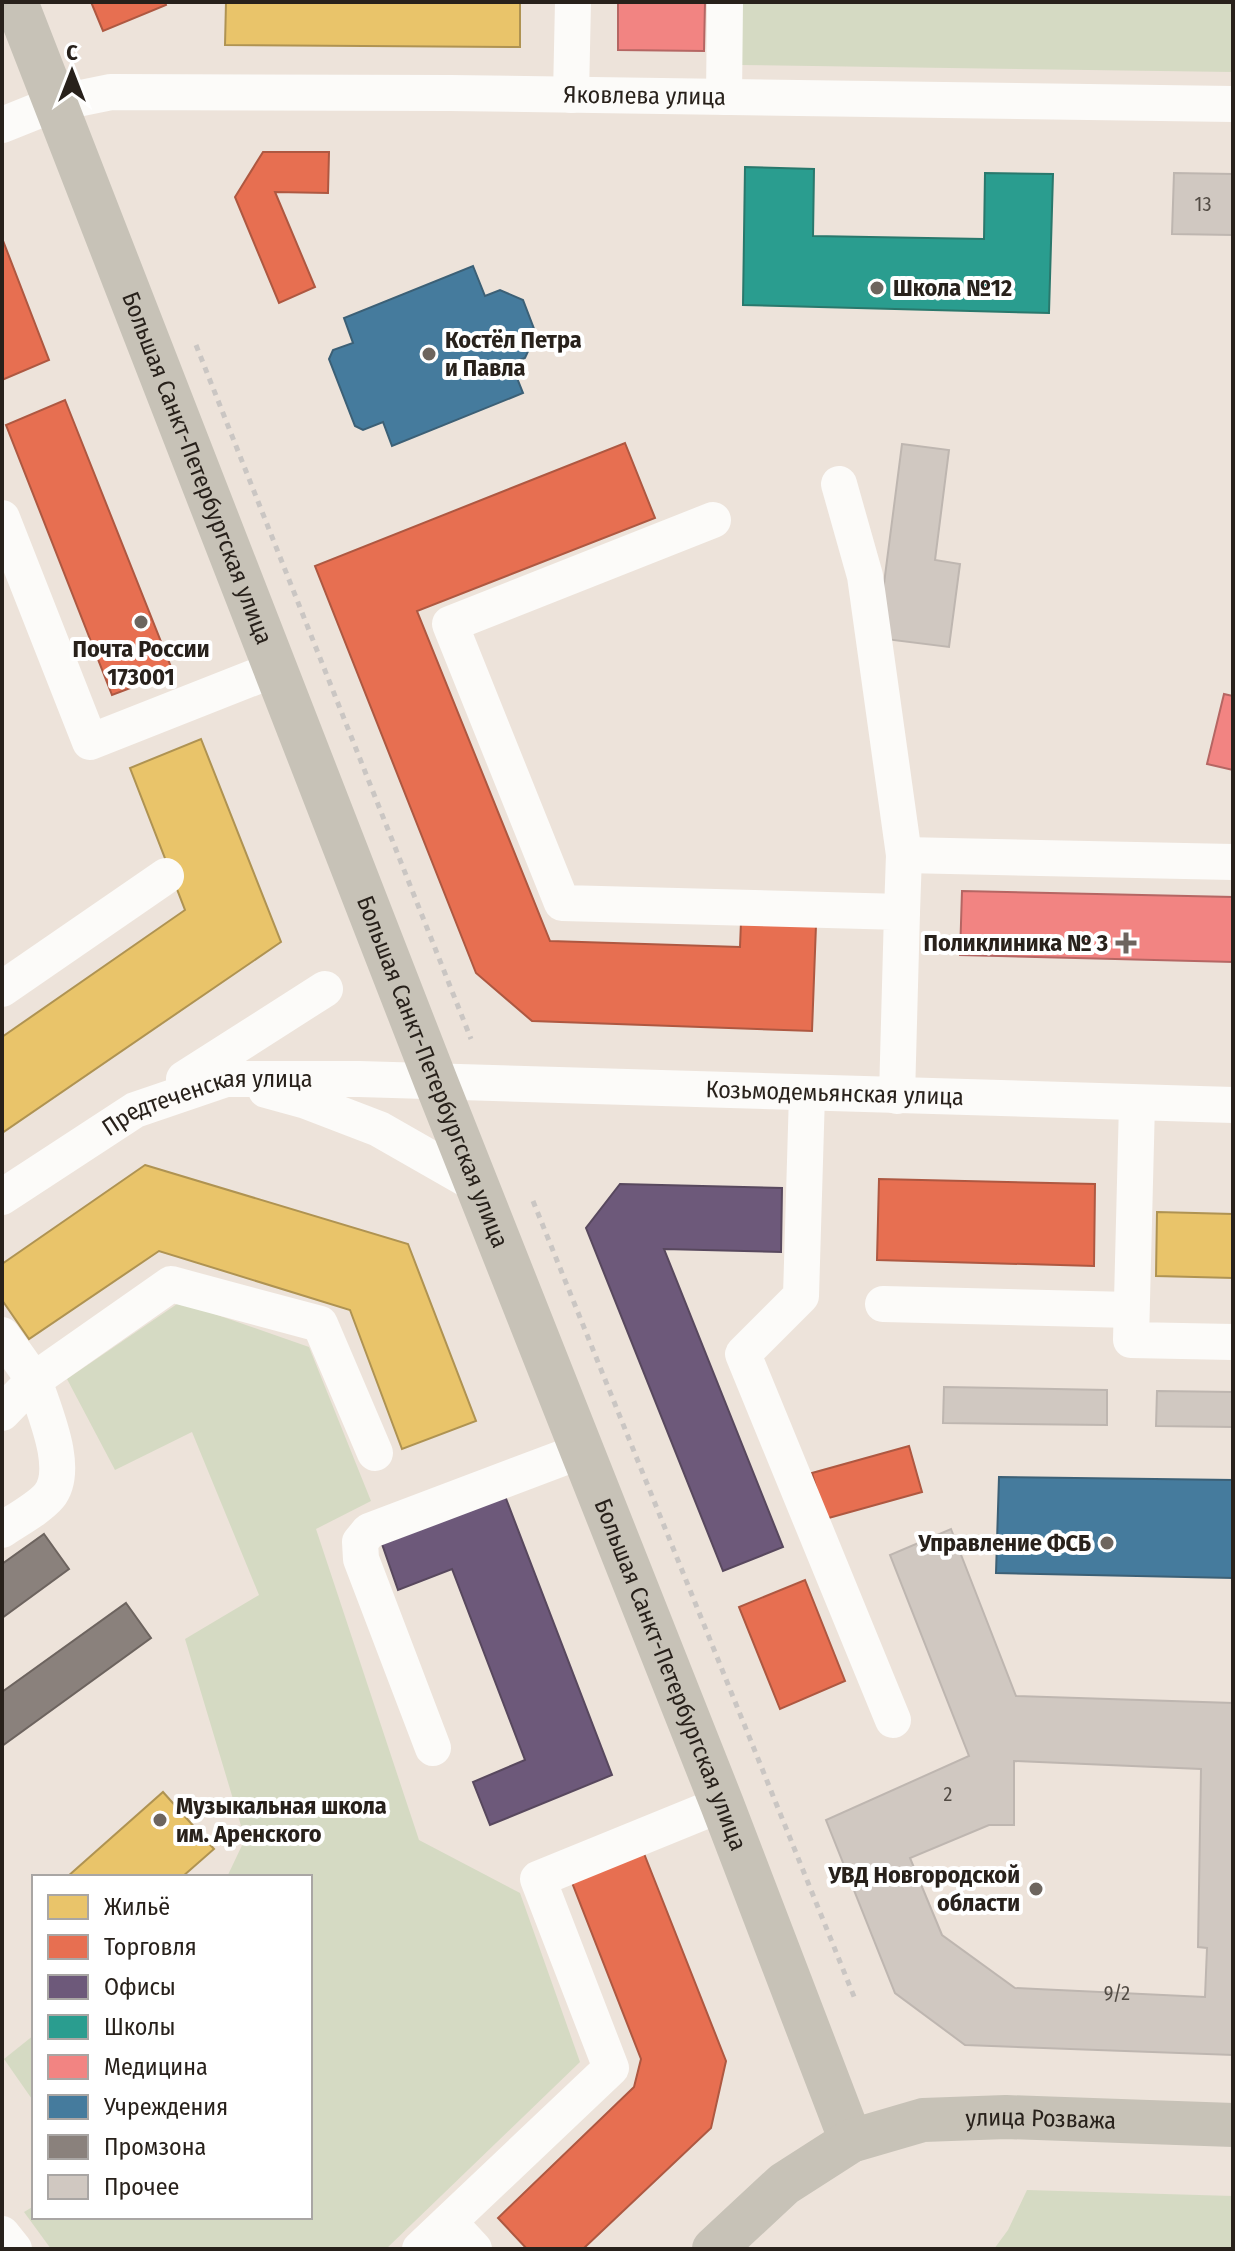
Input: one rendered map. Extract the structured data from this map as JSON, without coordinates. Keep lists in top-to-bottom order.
{
  "streets": {
    "main road": ["Большая Санкт-Петербургская улица", "улица Розважа"],
    "street": ["Яковлева улица", "Козьмодемьянская улица", "Предтеченская улица"]
  },
  "crossings": [
    ["Яковлева улица", "Большая Санкт-Петербургская улица"],
    ["Большая Санкт-Петербургская улица", "Козьмодемьянская улица"],
    ["Большая Санкт-Петербургская улица", "Предтеченская улица"],
    ["Большая Санкт-Петербургская улица", "улица Розважа"],
    ["Козьмодемьянская улица", "Предтеченская улица"]
  ],
  "places": {
    "other": [
      "Школа №12",
      "Костёл Петра и Павла",
      "Почта России 173001",
      "Управление ФСБ",
      "Музыкальная школа им. Аренского",
      "УВД Новгородской области"
    ],
    "health": ["Поликлиника № 3"]
  },
  "house_numbers": ["13", "2", "9/2"],
  "legend": [
    "Жильё",
    "Торговля",
    "Офисы",
    "Школы",
    "Медицина",
    "Учреждения",
    "Промзона",
    "Прочее"
  ],
  "north": "top"
}
